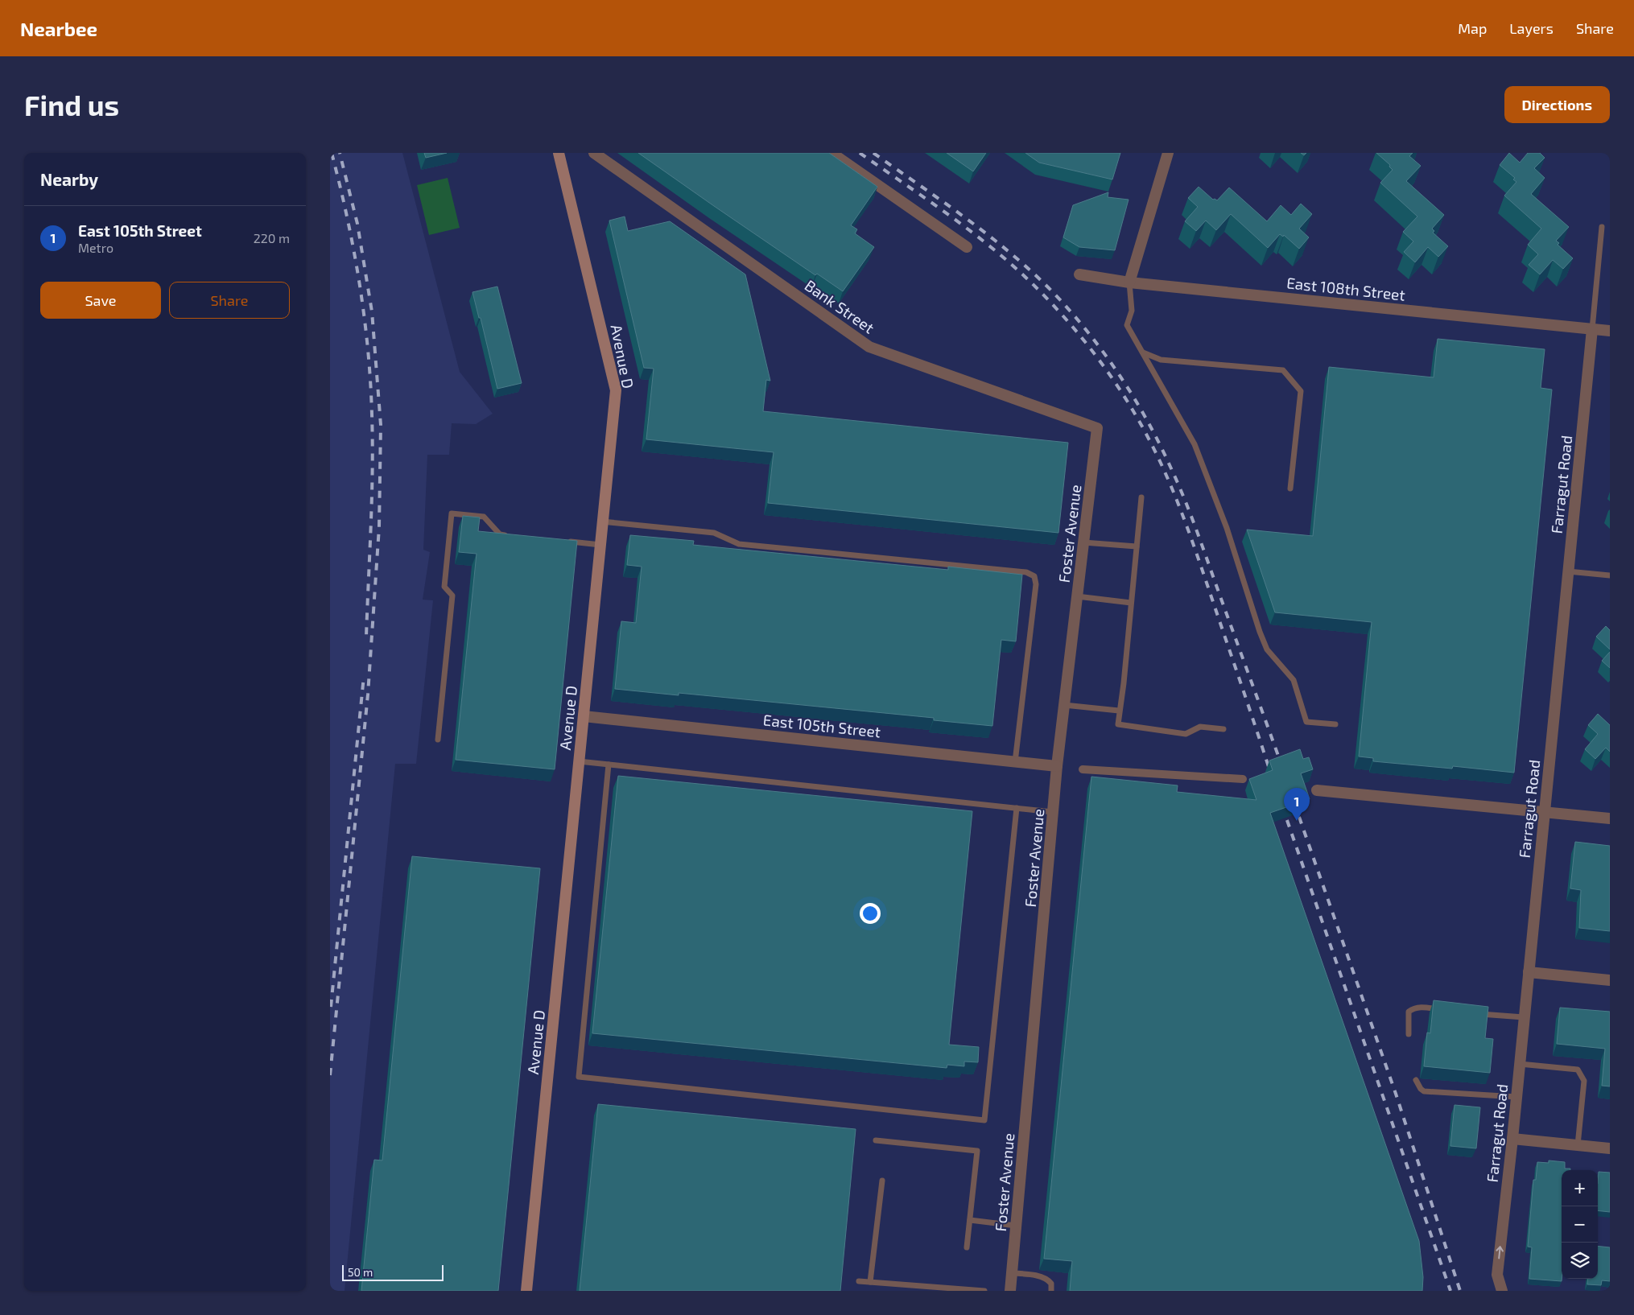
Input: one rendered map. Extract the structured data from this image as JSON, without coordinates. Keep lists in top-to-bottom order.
{
  "streets": {
    "main road": ["Avenue D"],
    "street": [
      "East 108th Street",
      "Bank Street",
      "Farragut Road",
      "Foster Avenue",
      "East 105th Street"
    ]
  },
  "crossings": [
    ["East 108th Street", "Farragut Road"],
    ["Bank Street", "Foster Avenue"],
    ["Avenue D", "East 105th Street"],
    ["Foster Avenue", "East 105th Street"]
  ],
  "scale_bar": "50 m",
  "page": {
    "header": "Nearbee",
    "nav": ["Map", "Layers", "Share"],
    "buttons": [
      "Directions",
      ["Save", "Share"]
    ],
    "title": "Find us",
    "heading": "Nearby",
    "list": [
      {
        "mark": "1",
        "name": "East 105th Street",
        "note": "Metro",
        "value": "220 m"
      }
    ],
    "pins": "1",
    "map_buttons": ["+", "−"],
    "scale": "50 m"
  }
}
